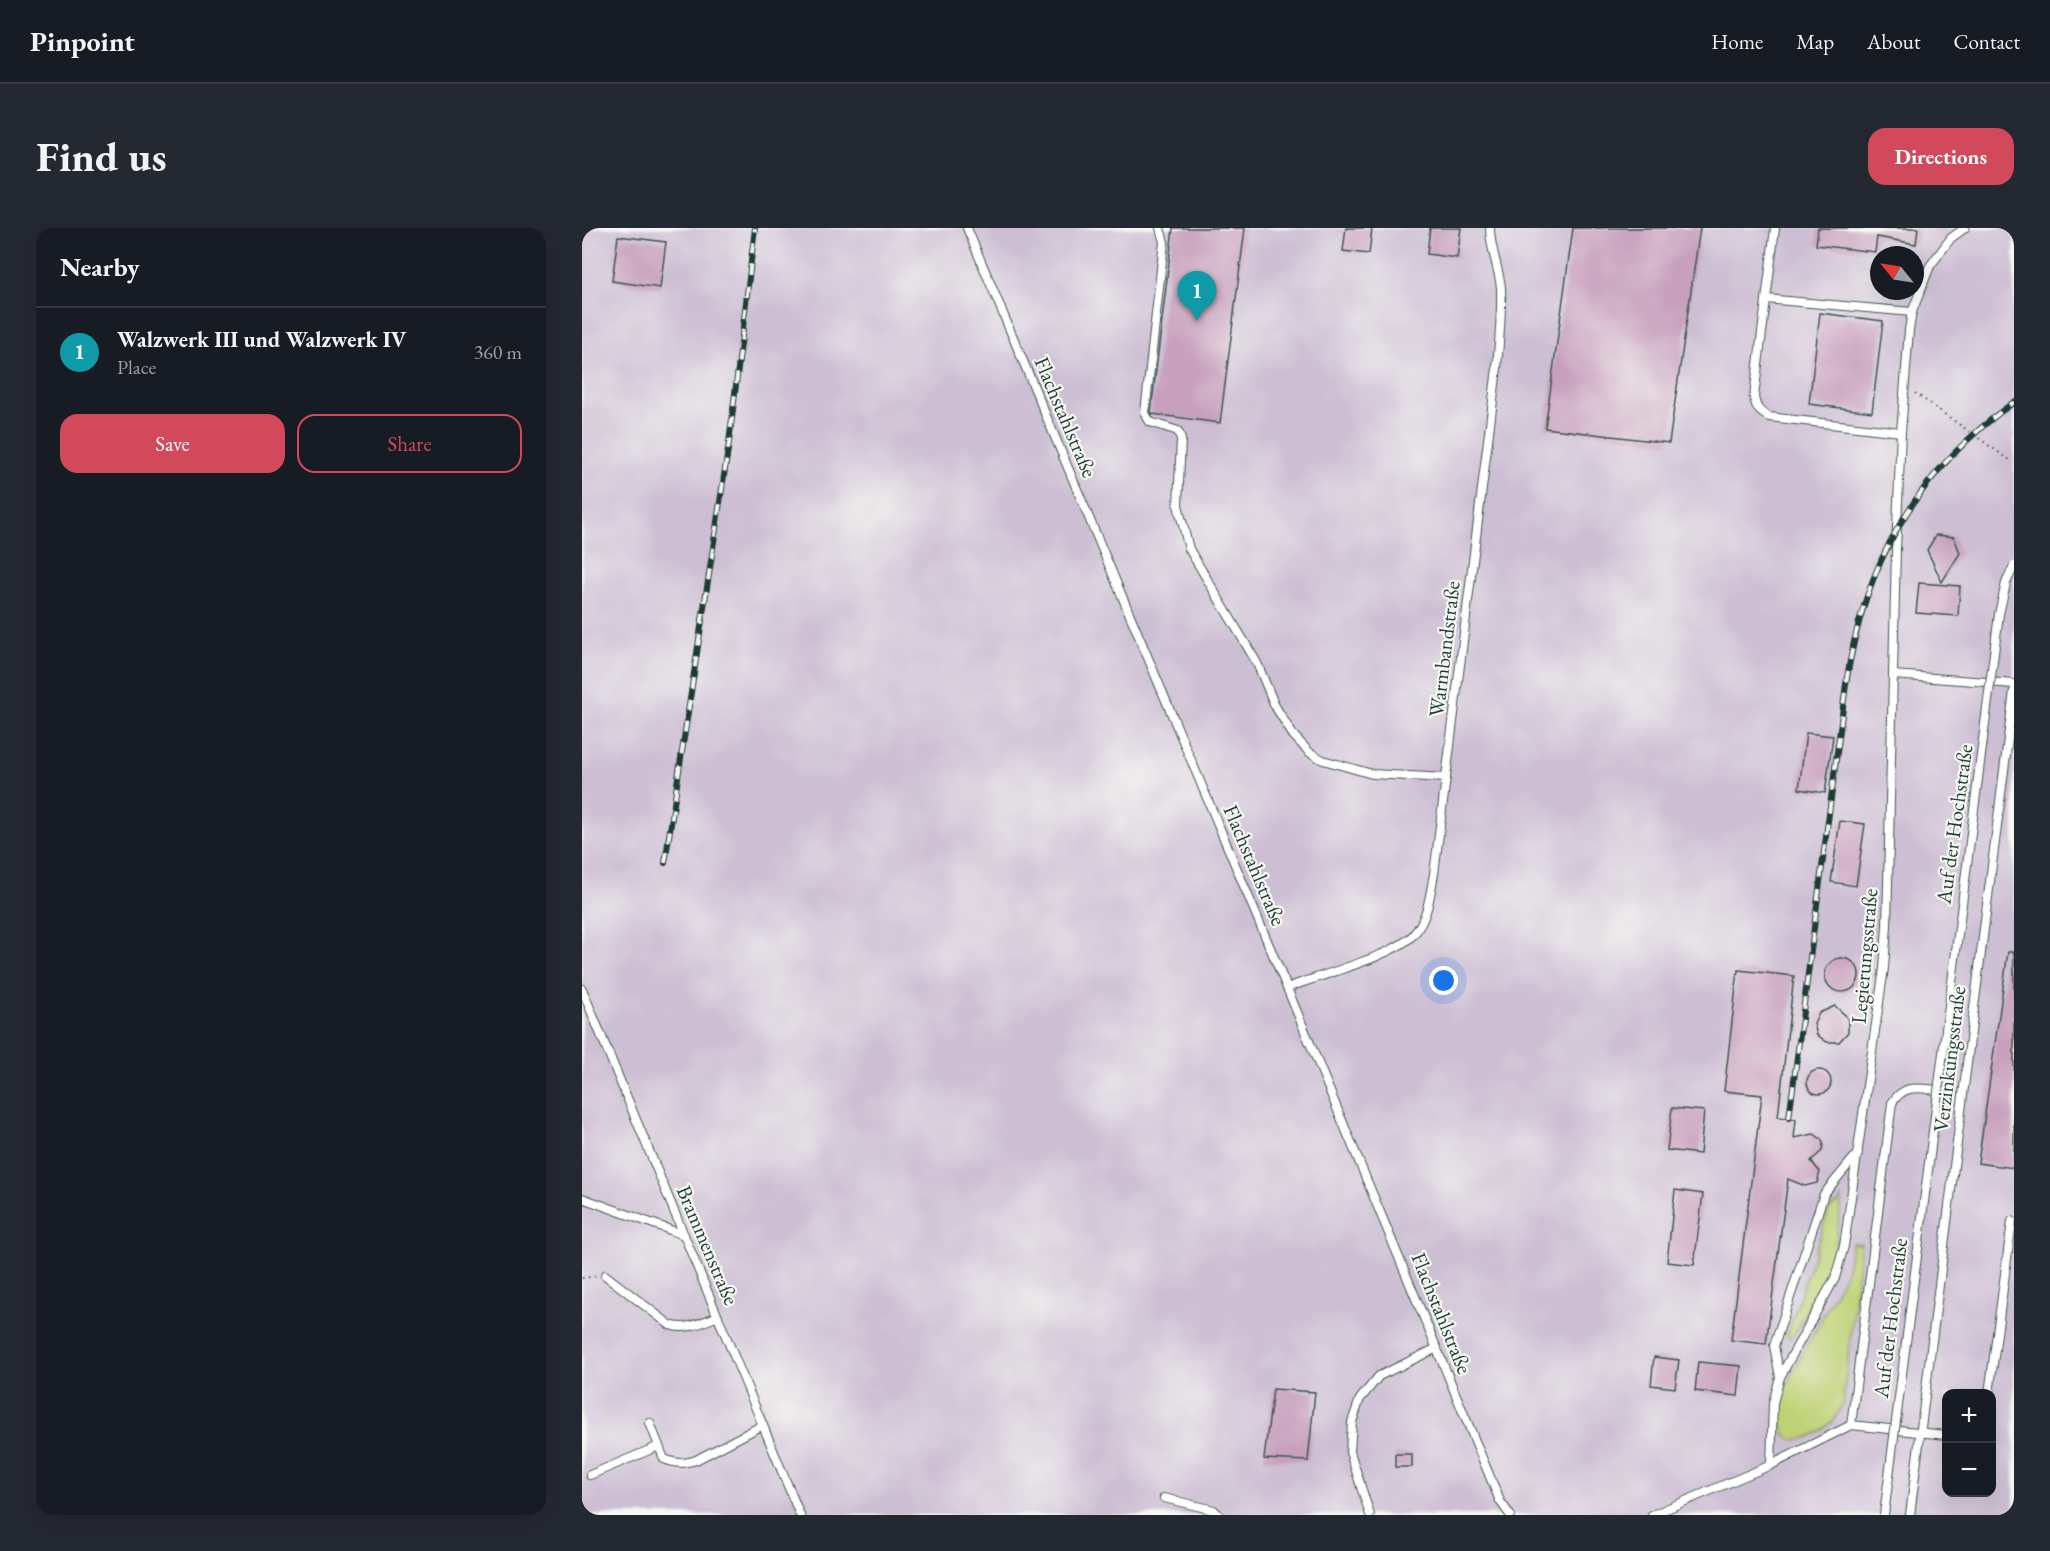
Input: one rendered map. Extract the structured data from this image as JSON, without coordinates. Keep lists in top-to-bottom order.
{
  "streets": {
    "lane": [
      "Flachstahlstraße",
      "Warmbandstraße",
      "Auf der Hochstraße",
      "Legierungsstraße",
      "Verzinkungsstraße",
      "Brammenstraße"
    ]
  },
  "crossings": [
    ["Flachstahlstraße", "Warmbandstraße"]
  ],
  "north": "top left",
  "page": {
    "header": "Pinpoint",
    "nav": [
      "Home",
      "Map",
      "About",
      "Contact"
    ],
    "buttons": [
      "Directions",
      ["Save", "Share"]
    ],
    "title": "Find us",
    "heading": "Nearby",
    "pins": "1",
    "list": [
      {
        "mark": "1",
        "name": "Walzwerk III und Walzwerk IV",
        "note": "Place",
        "value": "360 m"
      }
    ],
    "map_buttons": ["+", "−"]
  }
}
